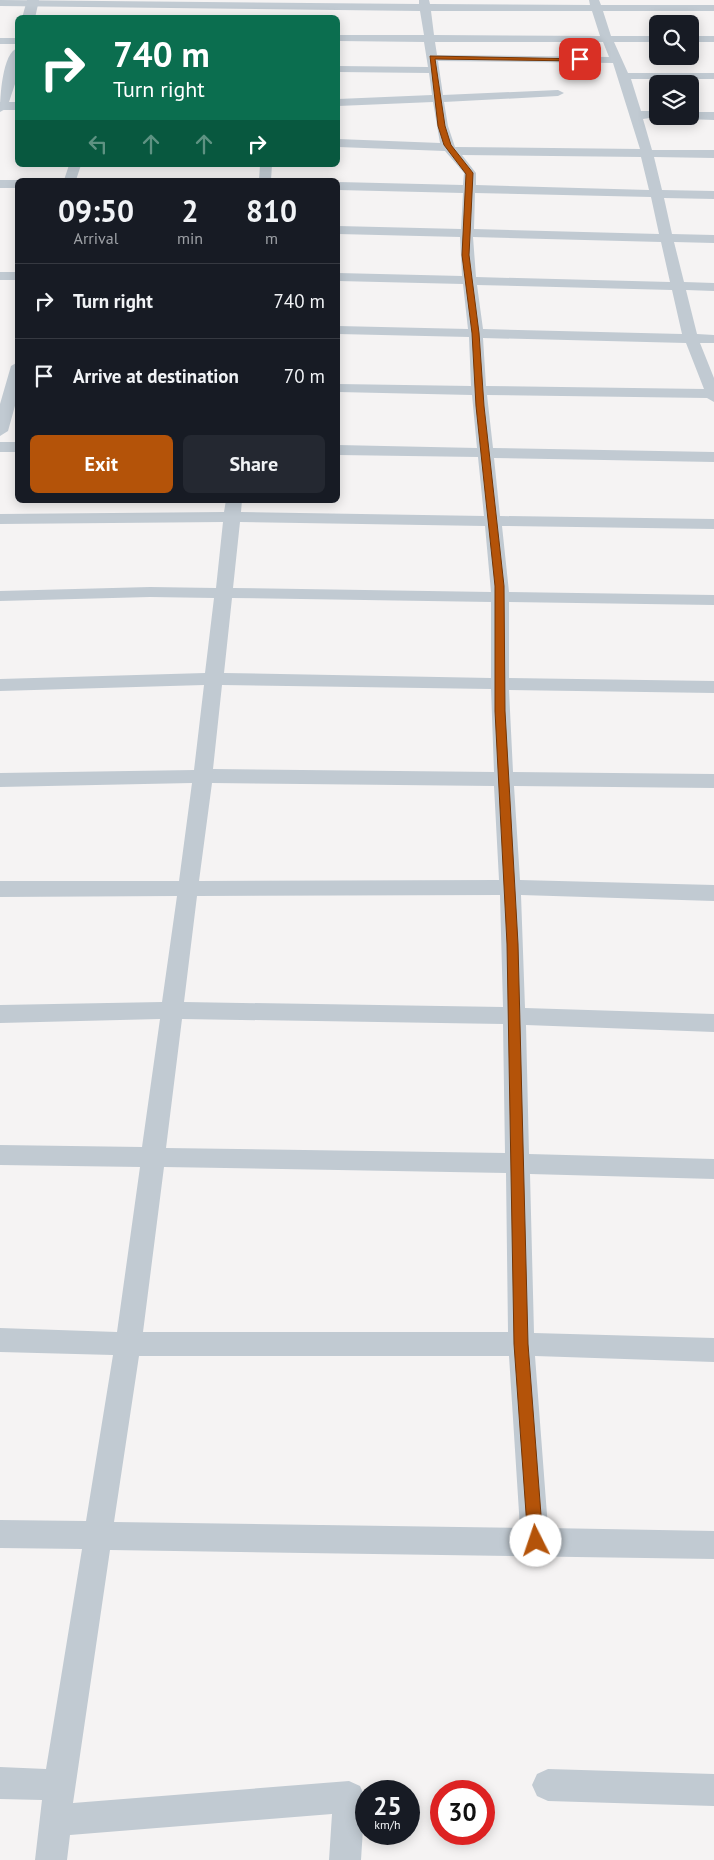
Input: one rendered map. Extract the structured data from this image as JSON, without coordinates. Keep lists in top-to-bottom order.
{
  "page": {
    "turn": ["740 m", "Turn right"],
    "eta": [
      "09:50",
      "Arrival",
      "2",
      "min",
      "810",
      "m"
    ],
    "list": [
      {
        "name": "Turn right",
        "value": "740 m"
      },
      {
        "name": "Arrive at destination",
        "value": "70 m"
      }
    ],
    "buttons": ["Exit", "Share"],
    "speed": "25 km/h",
    "limit": "30"
  }
}
